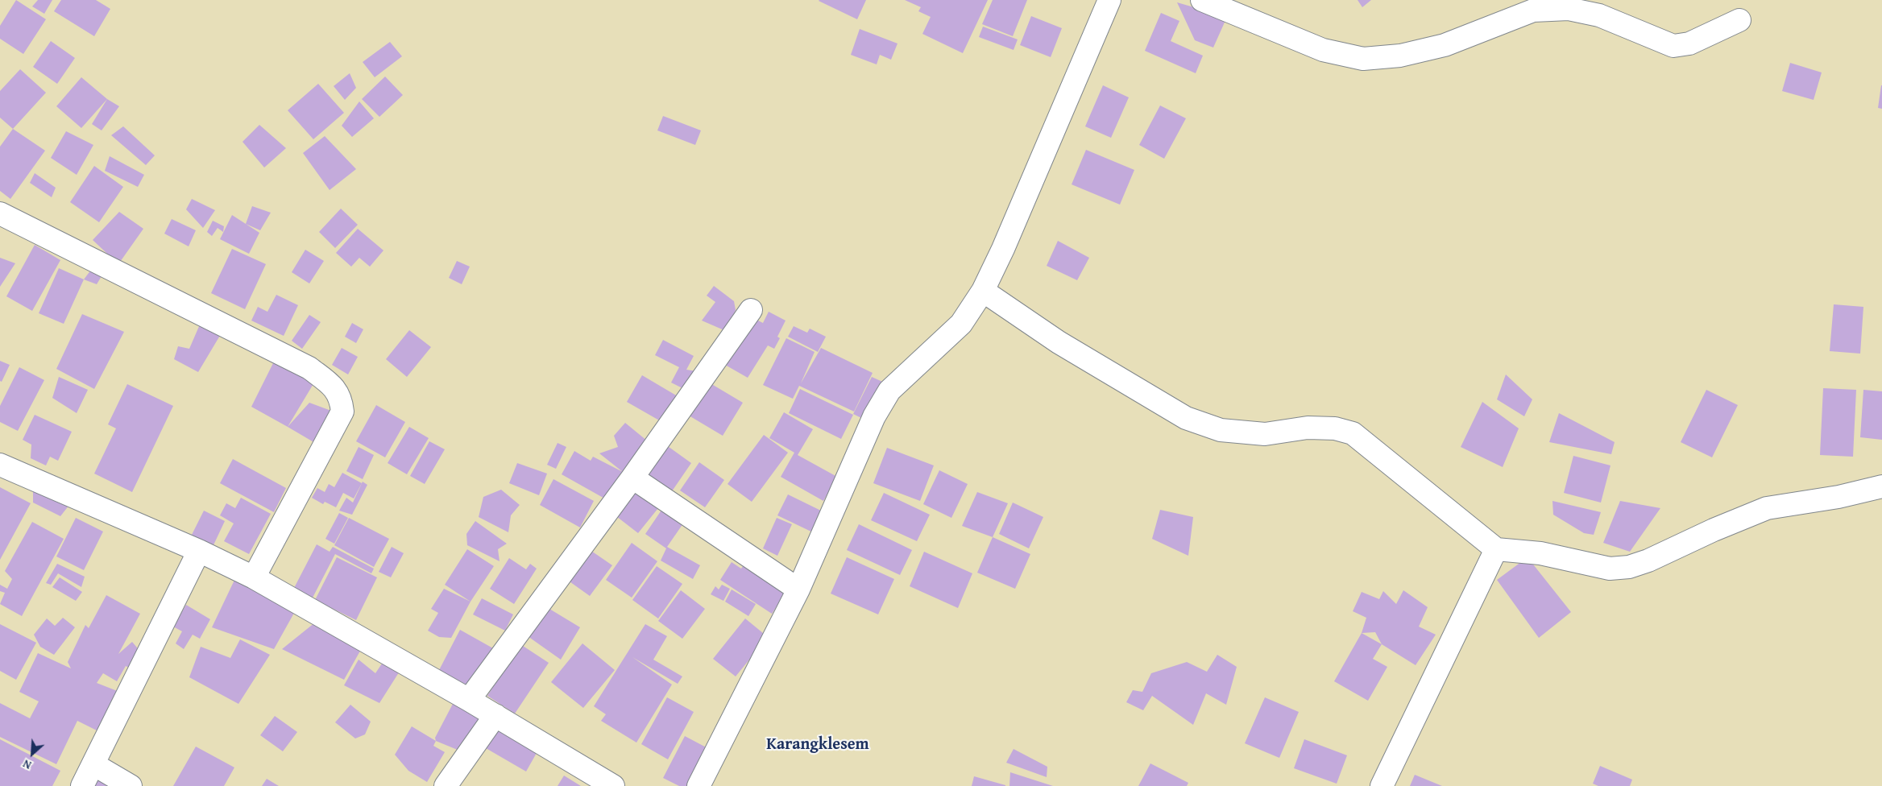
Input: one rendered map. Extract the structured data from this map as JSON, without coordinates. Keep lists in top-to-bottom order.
{
  "districts": ["Karangklesem"],
  "north": "bottom left"
}
